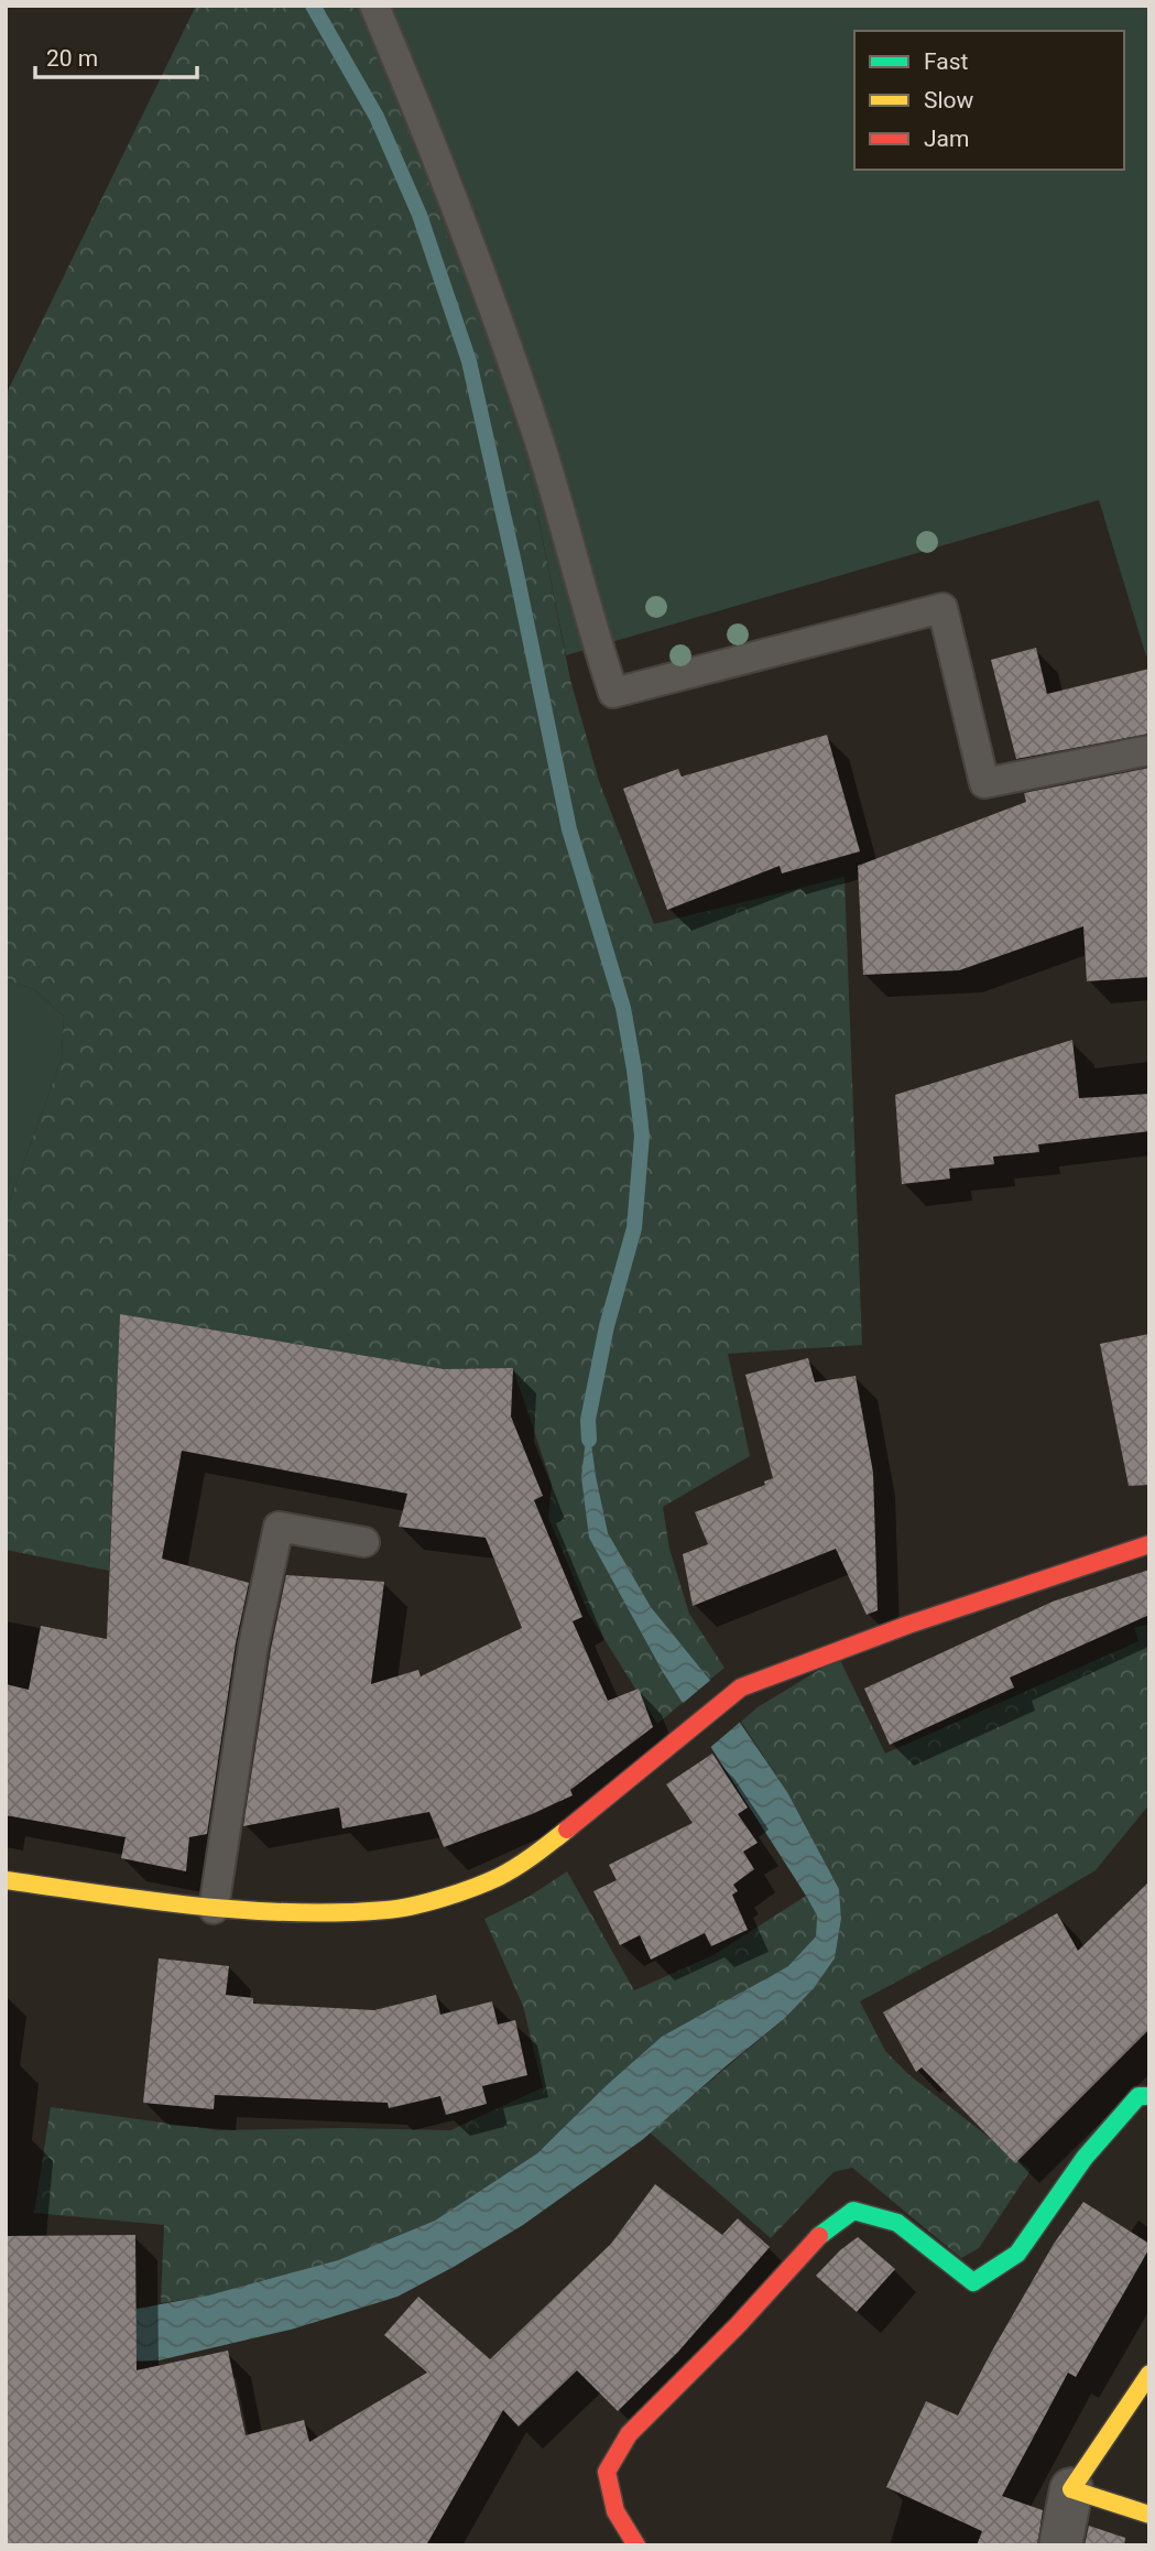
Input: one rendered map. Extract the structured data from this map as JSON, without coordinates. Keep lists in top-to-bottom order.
{
  "legend": ["Fast", "Slow", "Jam"],
  "scale_bar": "20 m"
}
